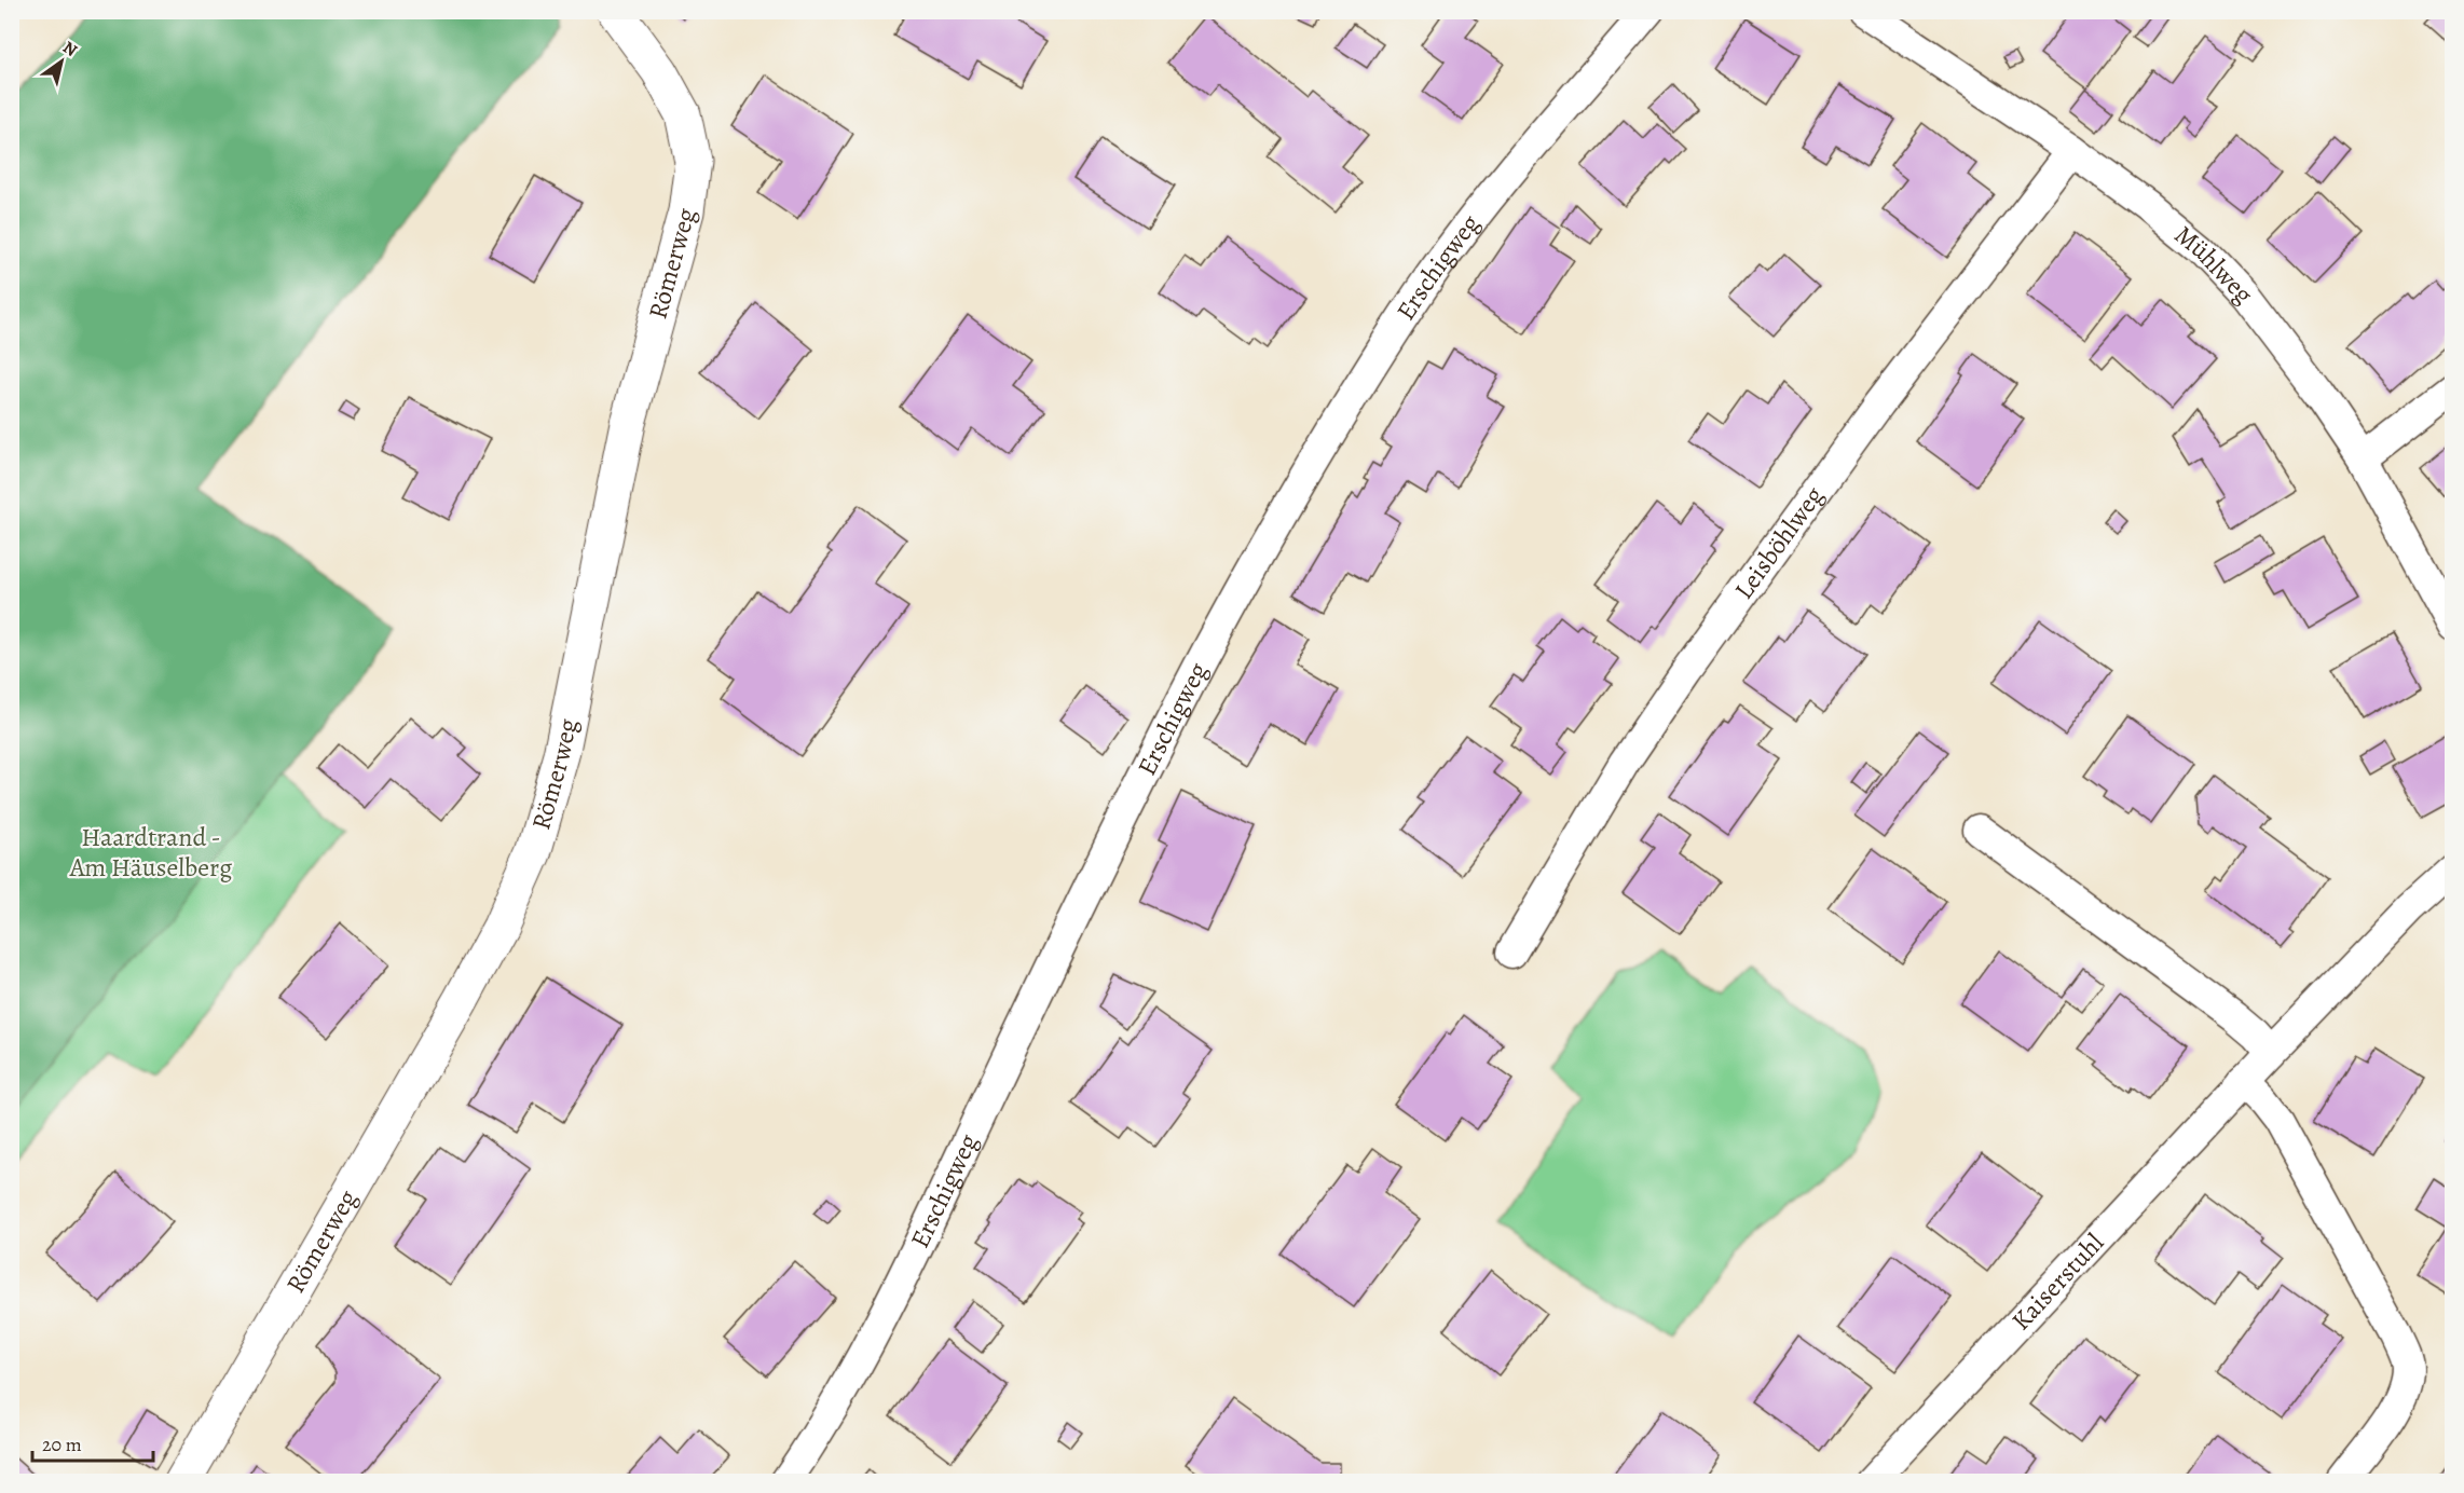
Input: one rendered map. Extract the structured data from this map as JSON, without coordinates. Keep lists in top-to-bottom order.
{
  "streets": {
    "street": [
      "Römerweg",
      "Mühlweg",
      "Erschigweg",
      "Leisböhlweg",
      "Kaiserstuhl"
    ]
  },
  "crossings": [
    ["Mühlweg", "Leisböhlweg"]
  ],
  "parks": ["Haardtrand - Am Häuselberg"],
  "scale_bar": "20 m",
  "north": "top right"
}
